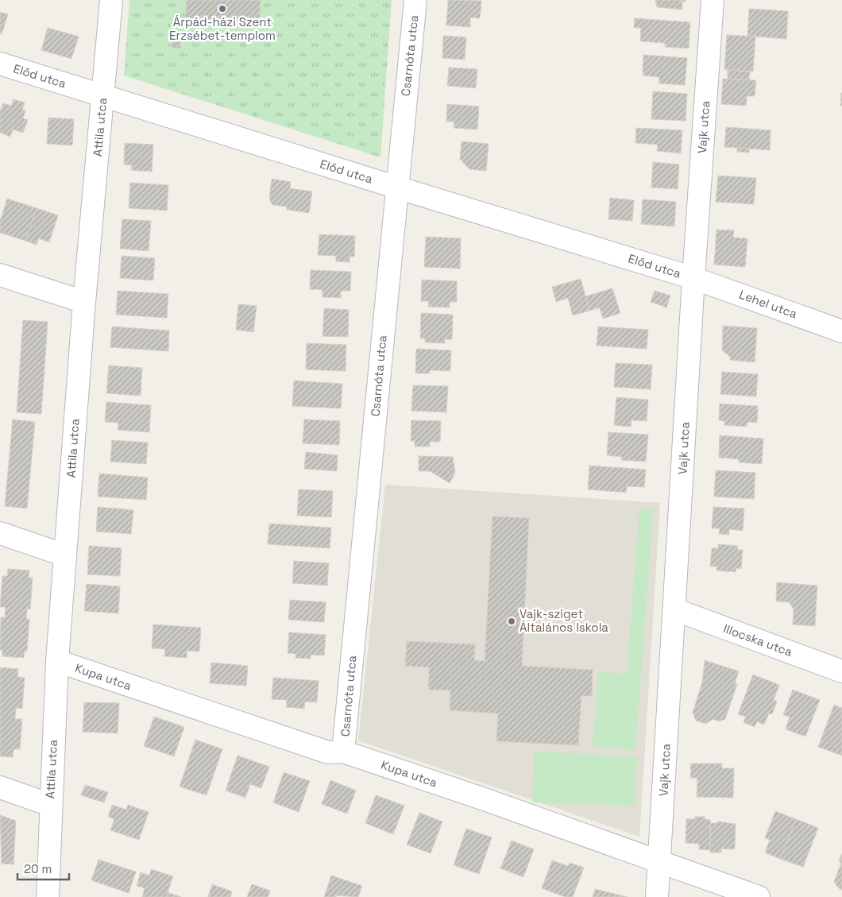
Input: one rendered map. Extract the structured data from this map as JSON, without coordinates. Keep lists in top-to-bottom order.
{
  "streets": {
    "street": [
      "Csarnóta utca",
      "Előd utca",
      "Attila utca",
      "Vajk utca",
      "Lehel utca",
      "Illocska utca",
      "Kupa utca"
    ]
  },
  "crossings": [
    ["Csarnóta utca", "Előd utca"],
    ["Csarnóta utca", "Kupa utca"],
    ["Előd utca", "Attila utca"],
    ["Előd utca", "Vajk utca"],
    ["Előd utca", "Lehel utca"],
    ["Attila utca", "Kupa utca"],
    ["Vajk utca", "Lehel utca"],
    ["Vajk utca", "Illocska utca"],
    ["Vajk utca", "Kupa utca"]
  ],
  "places": ["Árpád-házi Szent Erzsébet-templom", "Vajk-sziget Általános Iskola"],
  "scale_bar": "20 m"
}
